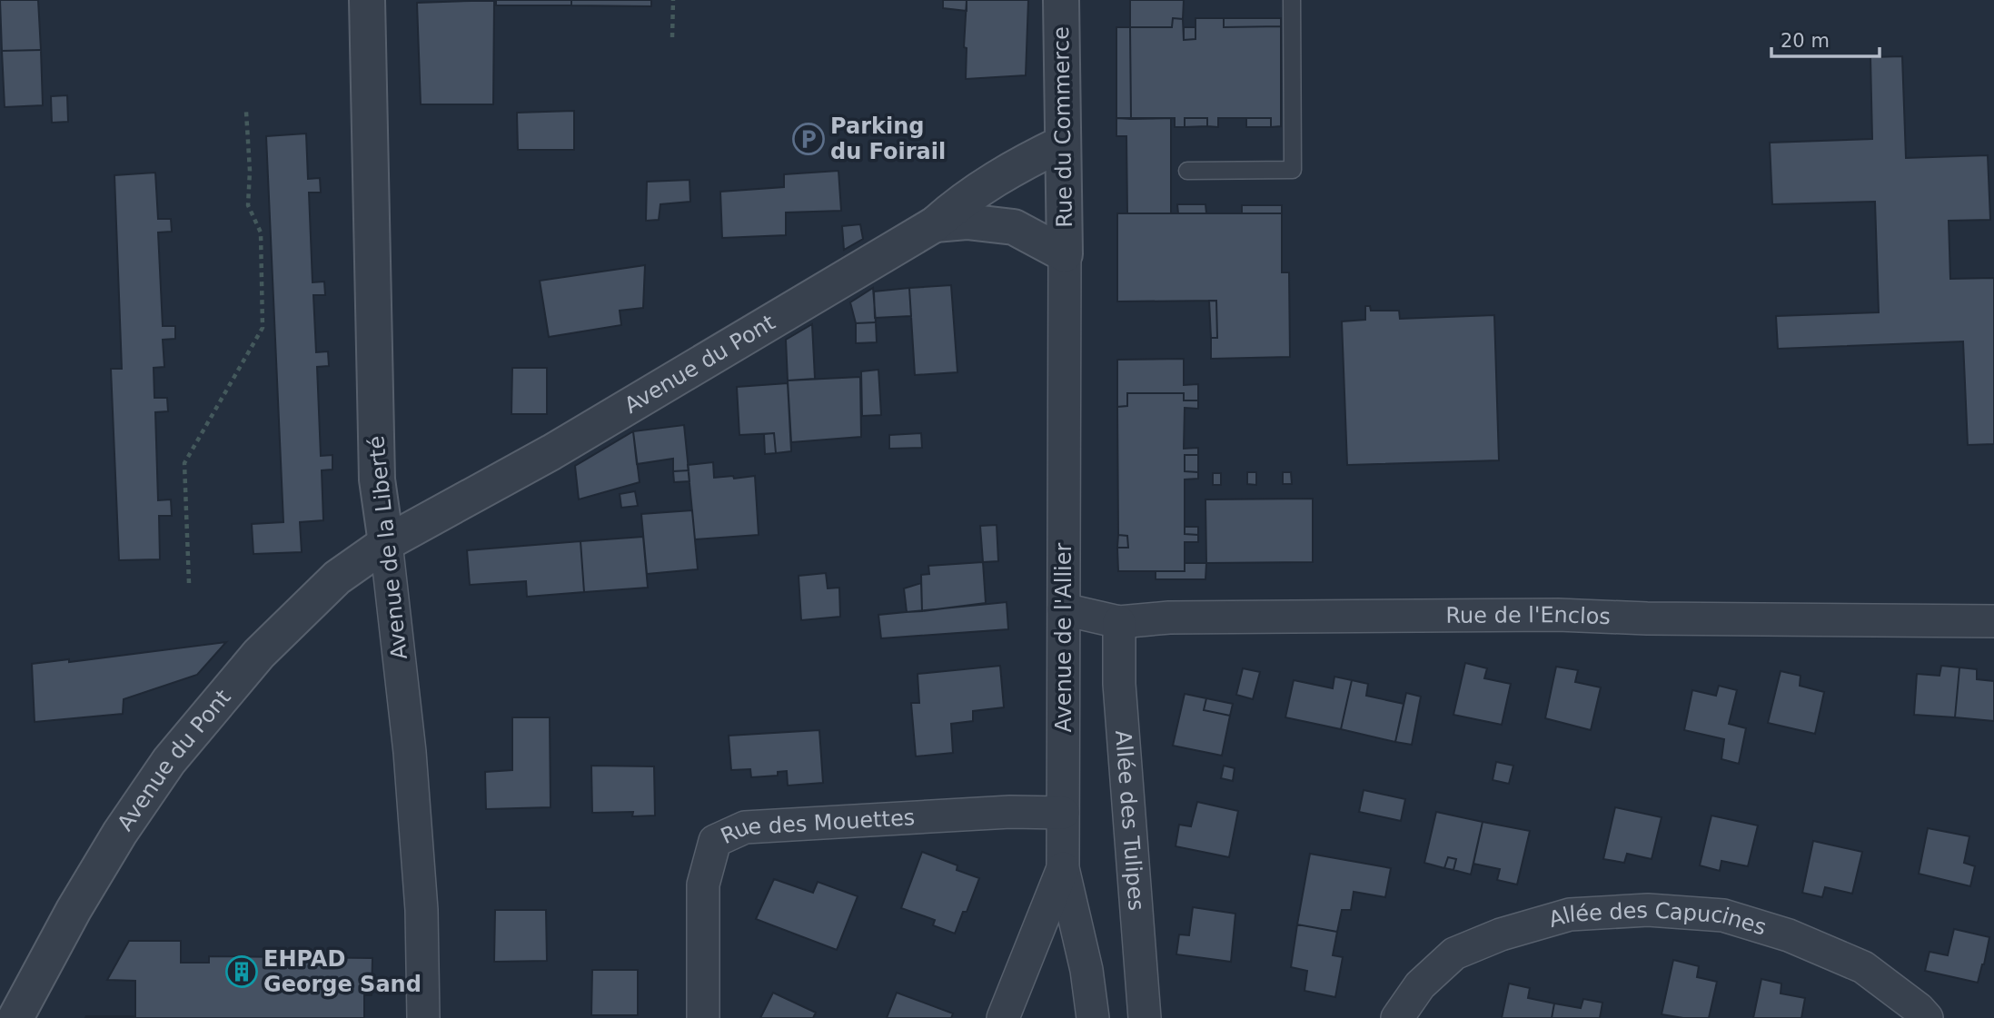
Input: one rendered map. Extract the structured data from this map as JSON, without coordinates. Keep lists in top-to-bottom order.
{
  "streets": {
    "street": [
      "Rue du Commerce",
      "Avenue du Pont",
      "Avenue de la Liberté",
      "Rue de l'Enclos",
      "Avenue de l'Allier",
      "Allée des Tulipes",
      "Rue des Mouettes",
      "Allée des Capucines"
    ]
  },
  "crossings": [
    ["Rue du Commerce", "Avenue du Pont"],
    ["Rue du Commerce", "Avenue de l'Allier"],
    ["Avenue du Pont", "Avenue de la Liberté"],
    ["Avenue du Pont", "Avenue de l'Allier"],
    ["Rue de l'Enclos", "Avenue de l'Allier"],
    ["Rue de l'Enclos", "Allée des Tulipes"],
    ["Avenue de l'Allier", "Rue des Mouettes"]
  ],
  "places": {
    "parking": ["Parking du Foirail"],
    "building": ["EHPAD George Sand"]
  },
  "scale_bar": "20 m"
}
